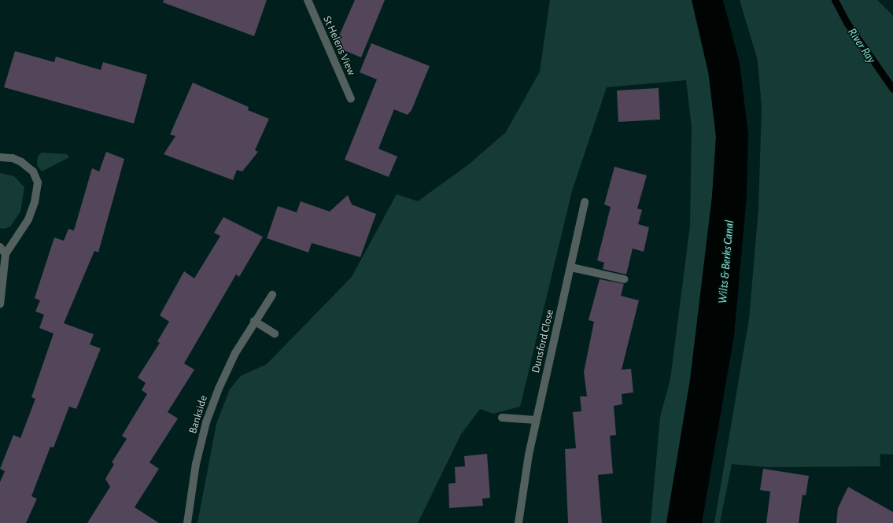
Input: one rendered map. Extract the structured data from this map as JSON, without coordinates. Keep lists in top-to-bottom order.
{
  "streets": {
    "street": ["St Helens View", "Dunsford Close", "Bankside"]
  },
  "water": ["River Ray", "Wilts & Berks Canal"]
}
